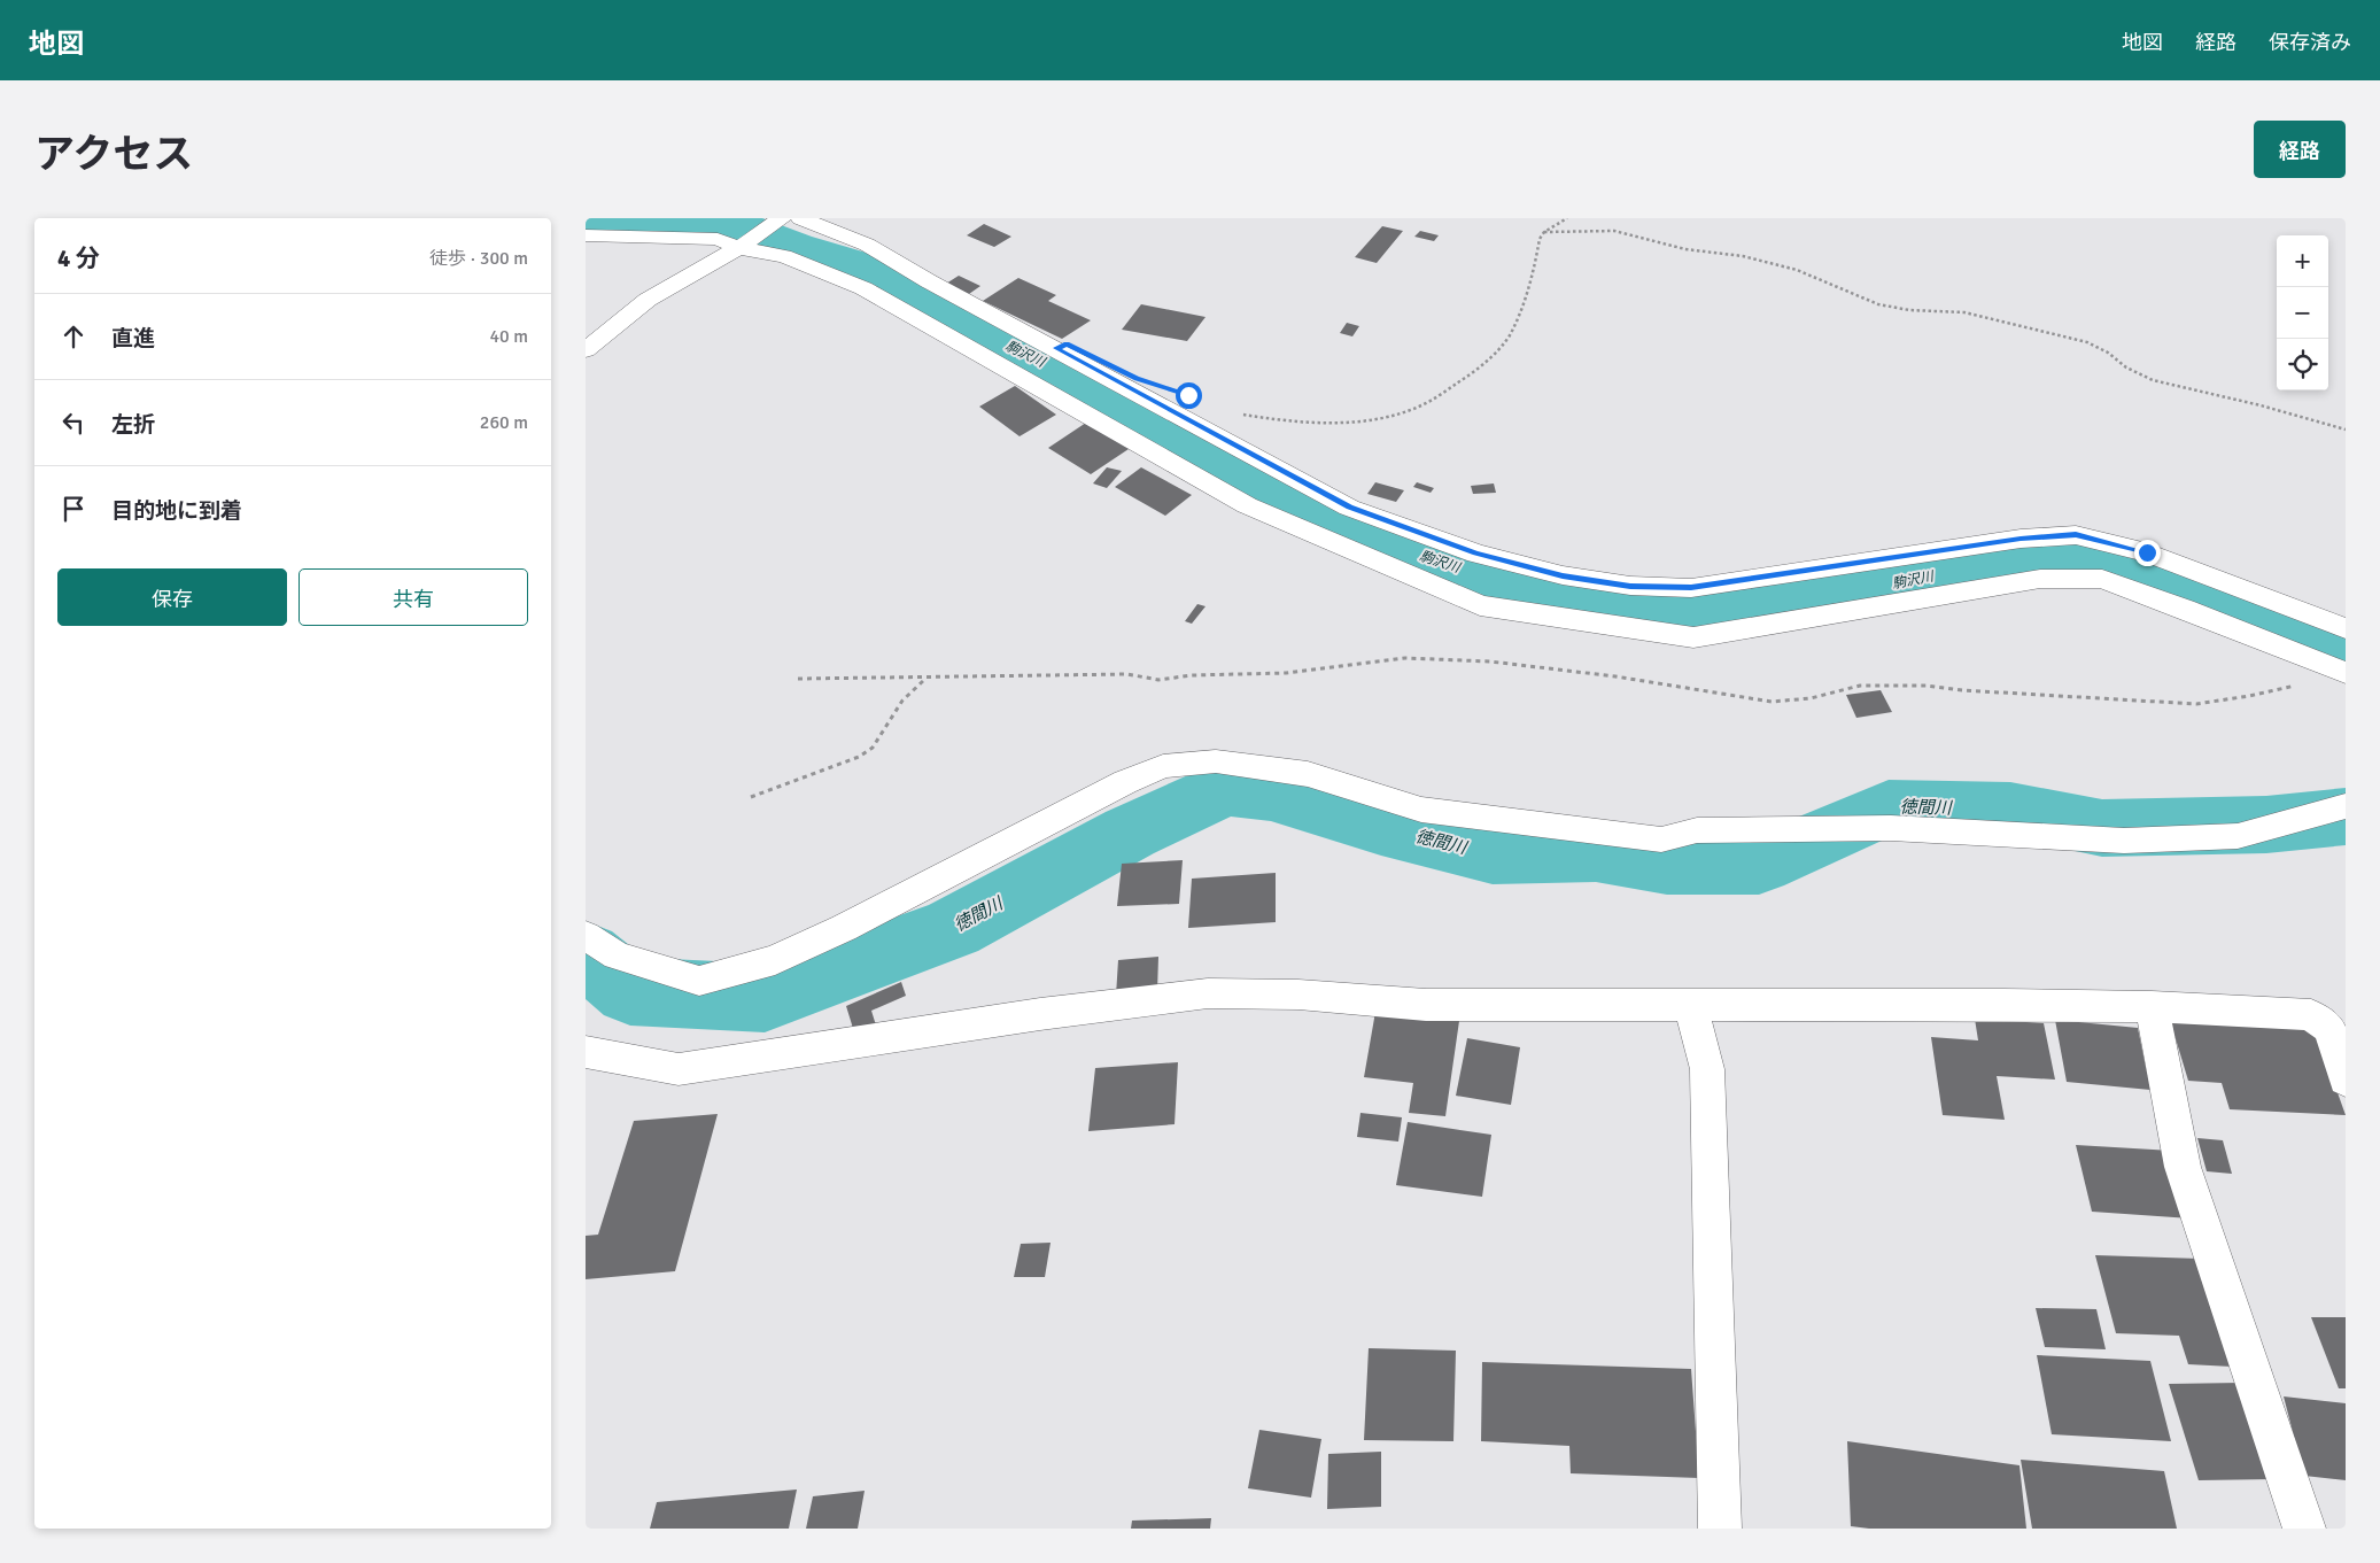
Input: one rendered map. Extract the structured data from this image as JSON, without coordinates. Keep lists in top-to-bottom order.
{
  "water": ["駒沢川", "徳間川"],
  "page": {
    "header": "地図",
    "nav": ["地図", "経路", "保存済み"],
    "title": "アクセス",
    "buttons": [
      "経路",
      ["保存", "共有"]
    ],
    "heading": ["4 分", "徒歩 · 300 m"],
    "map_buttons": ["+", "−"],
    "list": [
      ["直進", "40 m"],
      ["左折", "260 m"],
      "目的地に到着"
    ]
  }
}
